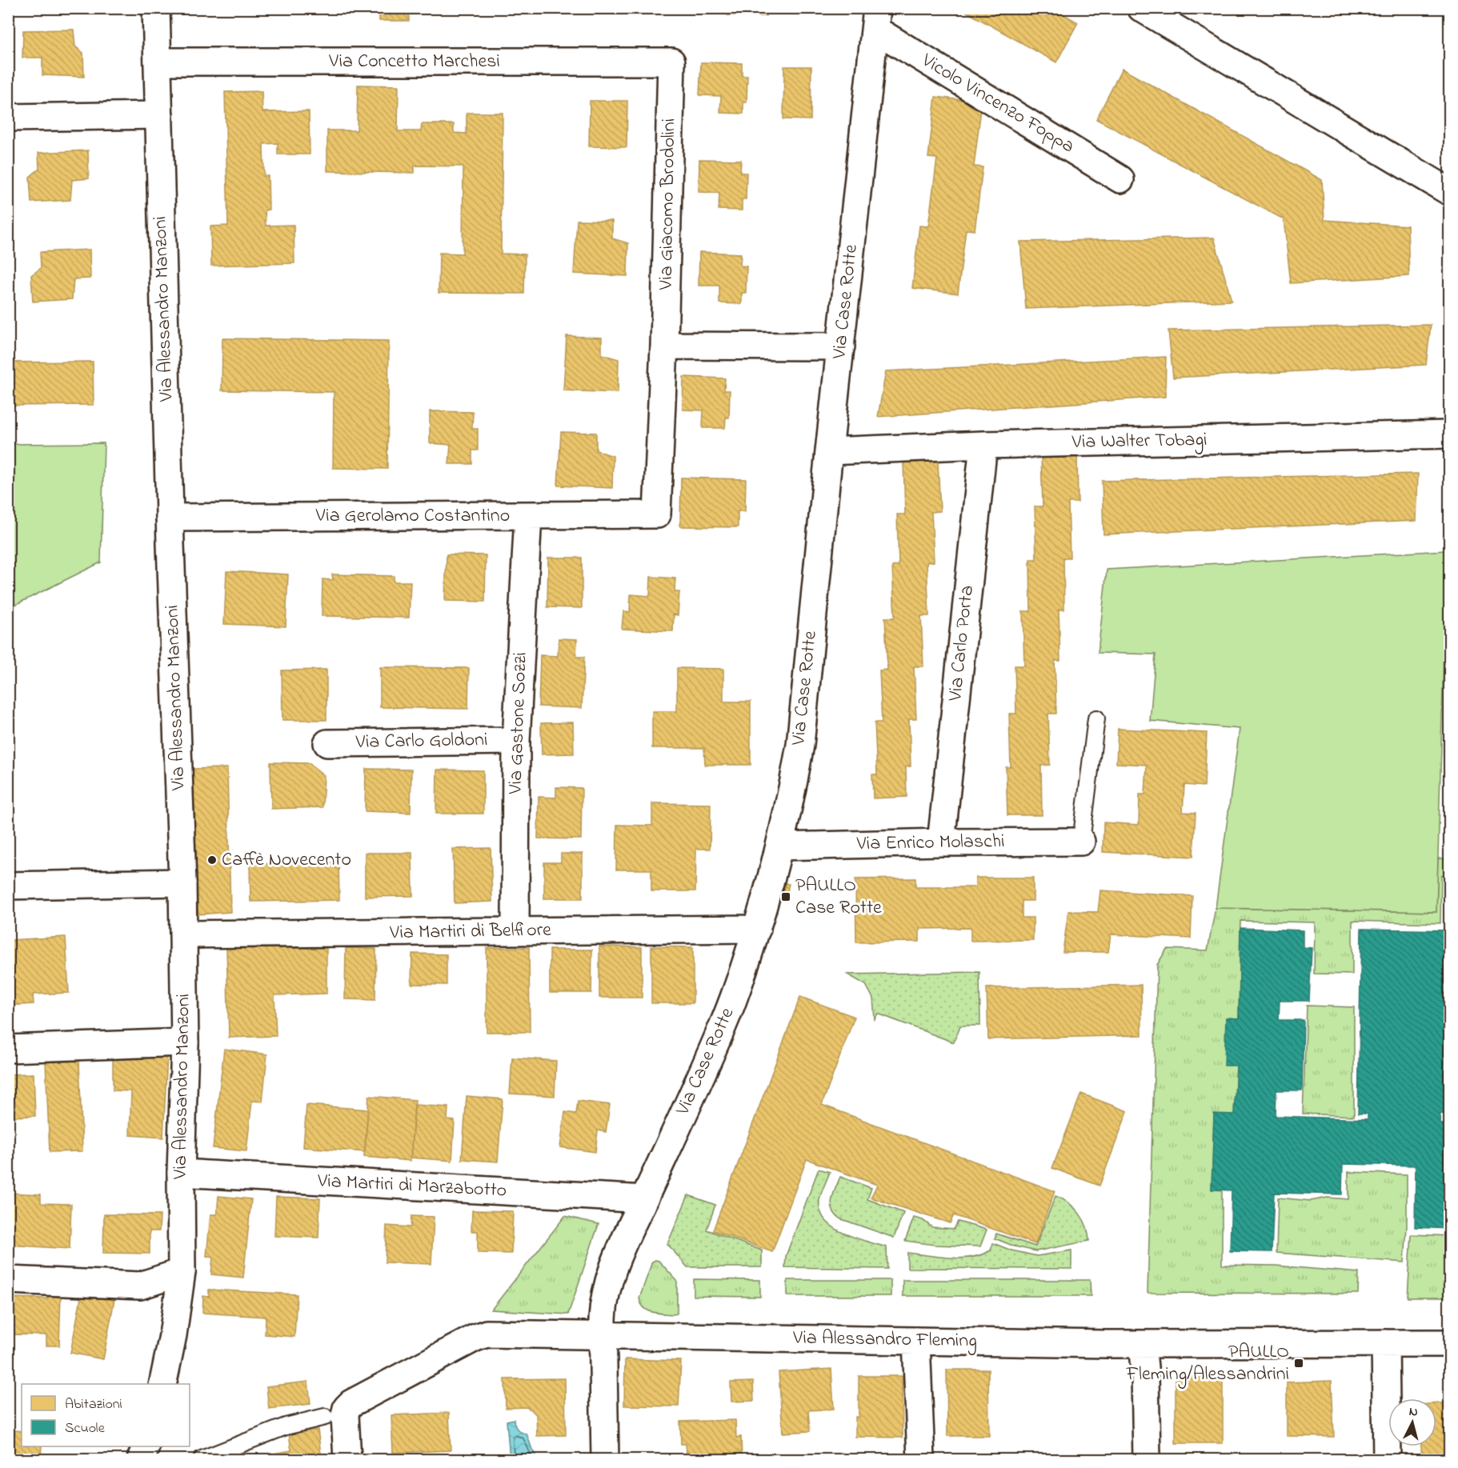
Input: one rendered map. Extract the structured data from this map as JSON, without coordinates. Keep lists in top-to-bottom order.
{
  "streets": {
    "street": [
      "Via Concetto Marchesi",
      "Vicolo Vincenzo Foppa",
      "Via Giacomo Brodolini",
      "Via Case Rotte",
      "Via Alessandro Manzoni",
      "Via Walter Tobagi",
      "Via Gerolamo Costantino",
      "Via Carlo Porta",
      "Via Gastone Sozzi",
      "Via Carlo Goldoni",
      "Via Enrico Molaschi",
      "Via Martiri di Belfiore",
      "Via Martiri di Marzabotto",
      "Via Alessandro Fleming"
    ]
  },
  "crossings": [
    ["Via Concetto Marchesi", "Via Giacomo Brodolini"],
    ["Via Concetto Marchesi", "Via Alessandro Manzoni"],
    ["Vicolo Vincenzo Foppa", "Via Case Rotte"],
    ["Via Giacomo Brodolini", "Via Gerolamo Costantino"],
    ["Via Case Rotte", "Via Walter Tobagi"],
    ["Via Case Rotte", "Via Enrico Molaschi"],
    ["Via Case Rotte", "Via Martiri di Belfiore"],
    ["Via Case Rotte", "Via Martiri di Marzabotto"],
    ["Via Case Rotte", "Via Alessandro Fleming"],
    ["Via Alessandro Manzoni", "Via Gerolamo Costantino"],
    ["Via Alessandro Manzoni", "Via Martiri di Belfiore"],
    ["Via Alessandro Manzoni", "Via Martiri di Marzabotto"],
    ["Via Walter Tobagi", "Via Carlo Porta"],
    ["Via Gerolamo Costantino", "Via Gastone Sozzi"],
    ["Via Carlo Porta", "Via Enrico Molaschi"],
    ["Via Gastone Sozzi", "Via Carlo Goldoni"],
    ["Via Gastone Sozzi", "Via Martiri di Belfiore"]
  ],
  "places": {
    "other": ["Caffè Novecento"],
    "transit": ["PAULLO Case Rotte", "PAULLO Fleming/Alessandrini"]
  },
  "legend": ["Abitazioni", "Scuole"],
  "north": "top"
}
